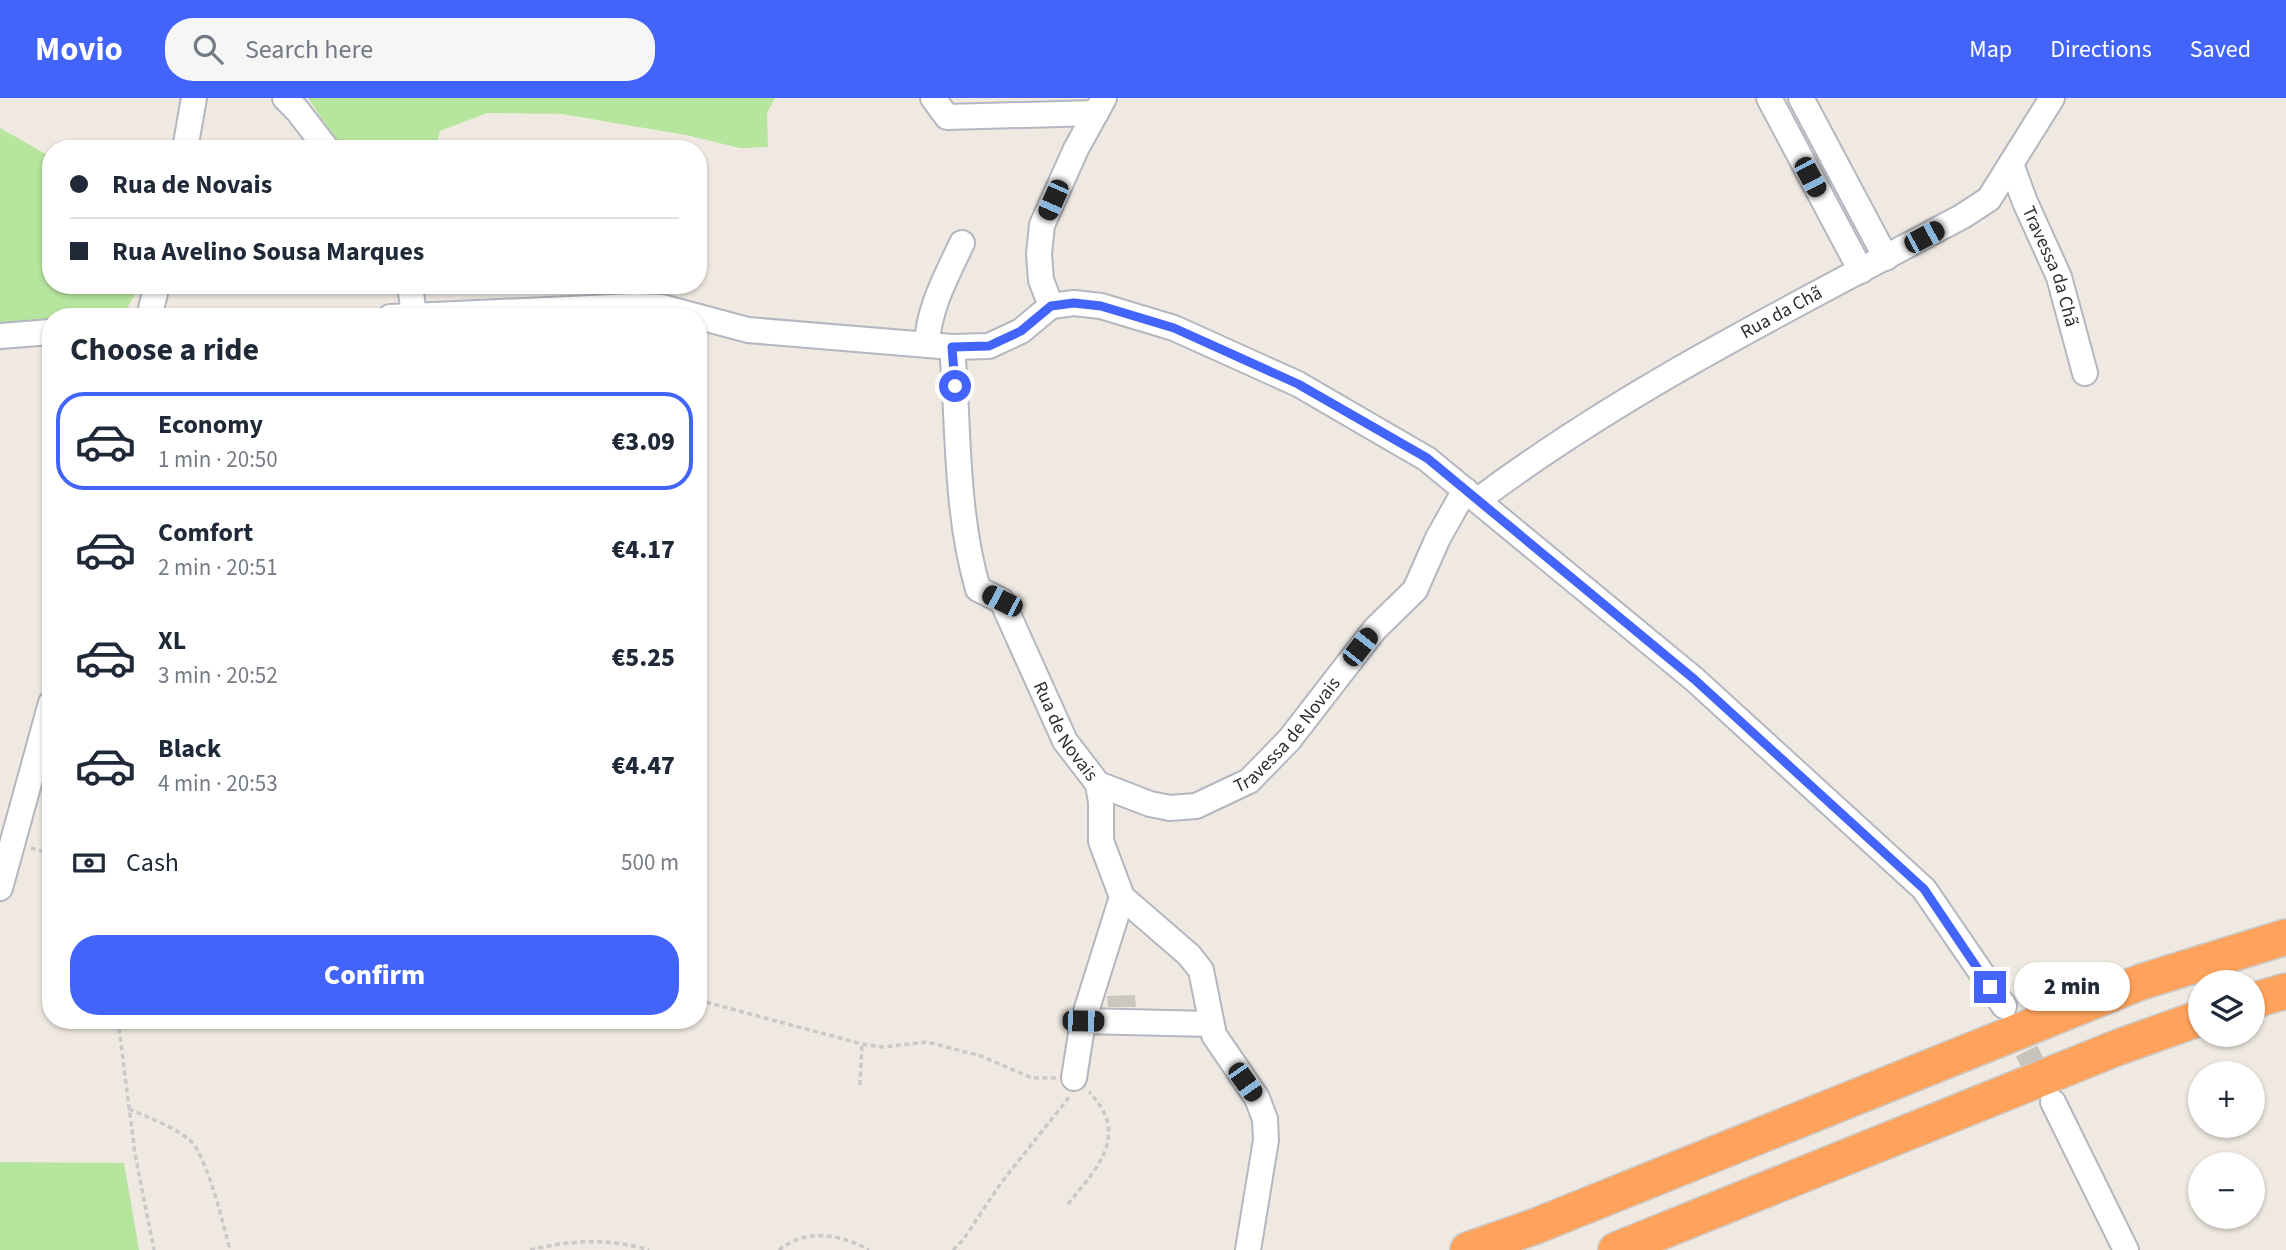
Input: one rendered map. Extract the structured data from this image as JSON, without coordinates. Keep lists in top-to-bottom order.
{
  "streets": {
    "street": [
      "Travessa da Chã",
      "Rua da Chã",
      "Rua de Novais",
      "Travessa de Novais"
    ]
  },
  "crossings": [
    ["Travessa da Chã", "Rua da Chã"],
    ["Rua da Chã", "Travessa de Novais"],
    ["Rua de Novais", "Travessa de Novais"]
  ],
  "page": {
    "header": "Movio",
    "search": "Search here",
    "nav": ["Map", "Directions", "Saved"],
    "banner": ["Rua de Novais", "Rua Avelino Sousa Marques"],
    "heading": "Choose a ride",
    "list": [
      {
        "name": "Economy",
        "note": "1 min · 20:50",
        "value": "€3.09"
      },
      {
        "name": "Comfort",
        "note": "2 min · 20:51",
        "value": "€4.17"
      },
      {
        "name": "XL",
        "note": "3 min · 20:52",
        "value": "€5.25"
      },
      {
        "name": "Black",
        "note": "4 min · 20:53",
        "value": "€4.47"
      }
    ],
    "pay": ["Cash", "500 m"],
    "buttons": "Confirm",
    "bubble": "2 min",
    "map_buttons": ["+", "−"]
  }
}
